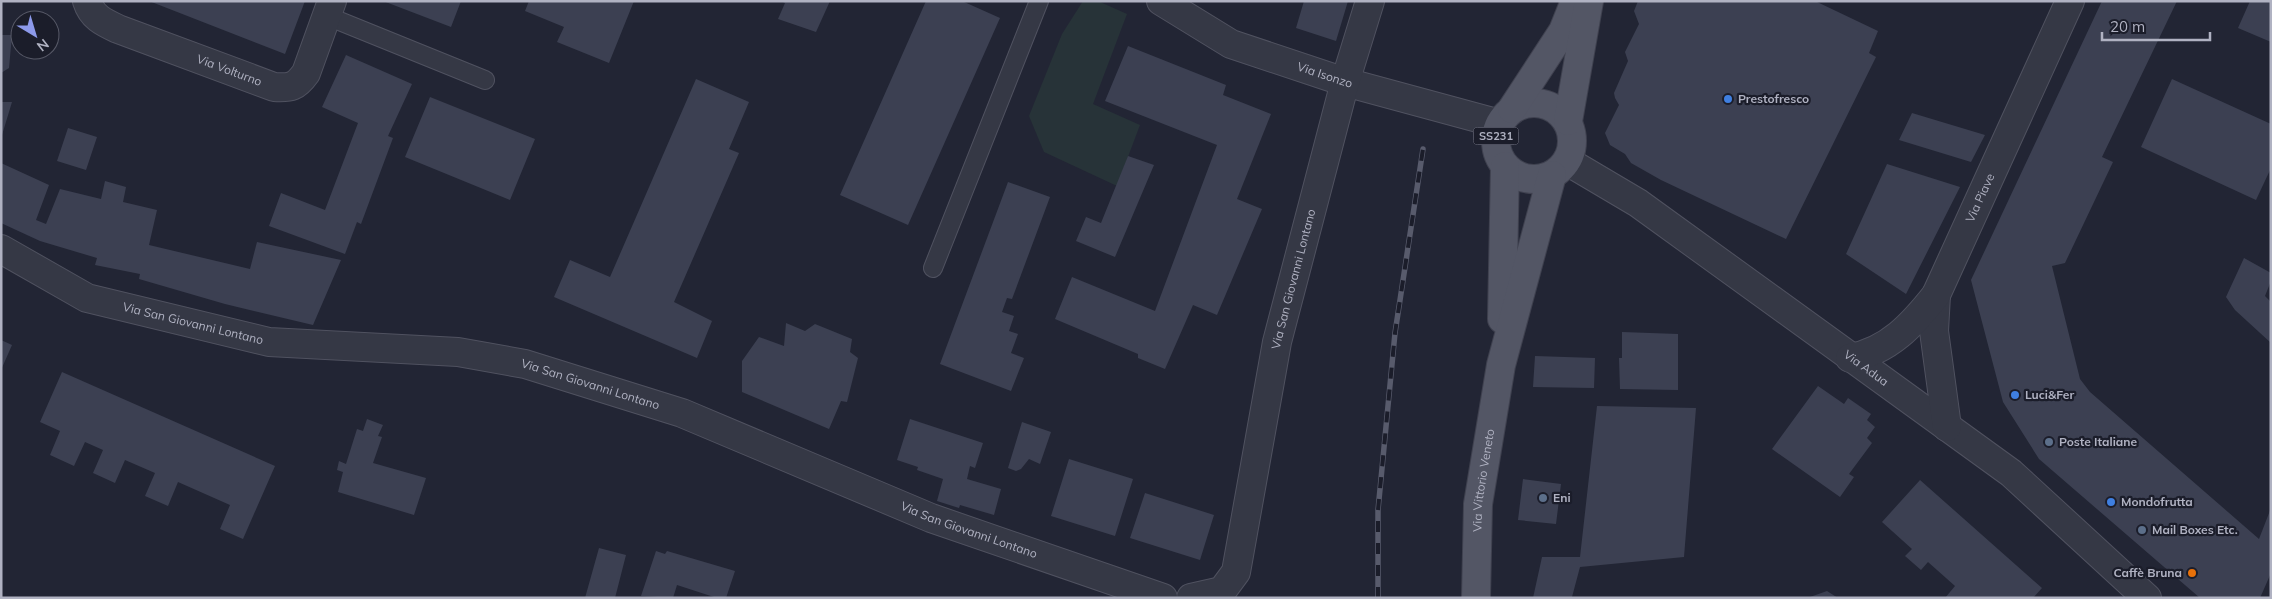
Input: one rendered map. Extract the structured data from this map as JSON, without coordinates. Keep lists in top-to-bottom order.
{
  "streets": {
    "main road": ["SS231", "Via Vittorio Veneto"],
    "street": [
      "Via Volturno",
      "Via Isonzo",
      "Via Piave",
      "Via San Giovanni Lontano",
      "Via Adua"
    ]
  },
  "crossings": [
    ["Via Isonzo", "SS231"],
    ["Via Isonzo", "Via San Giovanni Lontano"],
    ["Via Isonzo", "Via Adua"],
    ["Via Isonzo", "Via Vittorio Veneto"],
    ["SS231", "Via Adua"],
    ["SS231", "Via Vittorio Veneto"],
    ["Via Piave", "Via Adua"],
    ["Via Adua", "Via Vittorio Veneto"]
  ],
  "places": [
    "Prestofresco",
    "Luci&Fer",
    "Poste Italiane",
    "Eni",
    "Mondofrutta",
    "Mail Boxes Etc.",
    "Caffè Bruna"
  ],
  "scale_bar": "20 m",
  "north": "bottom right"
}
